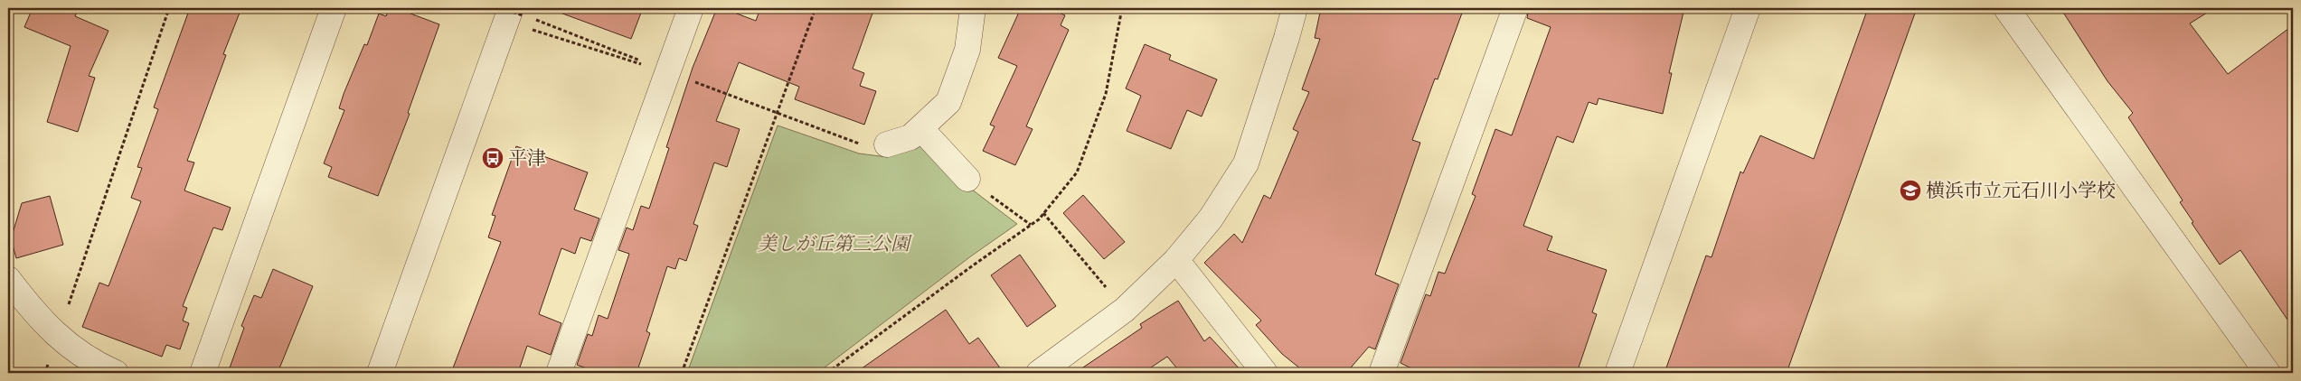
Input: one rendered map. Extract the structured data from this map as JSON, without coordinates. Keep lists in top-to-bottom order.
{
  "parks": ["美しが丘第三公園"],
  "places": {
    "bus stop": ["平津"],
    "school or university": ["横浜市立元石川小学校"]
  }
}
